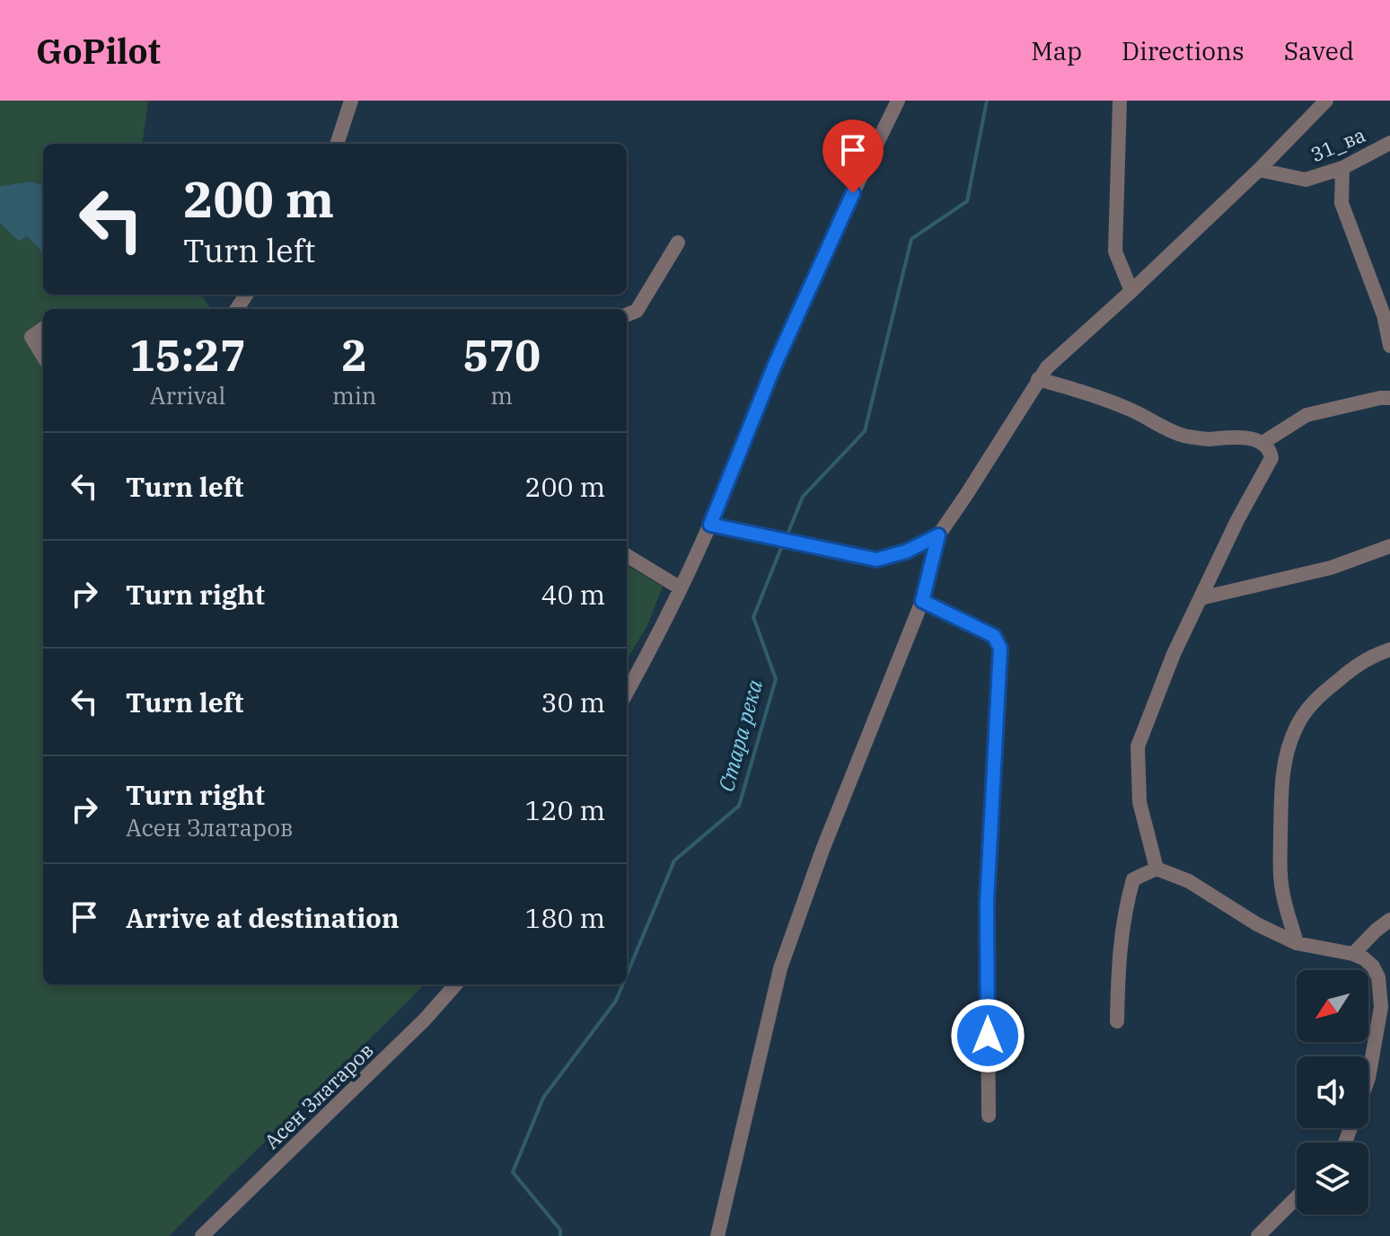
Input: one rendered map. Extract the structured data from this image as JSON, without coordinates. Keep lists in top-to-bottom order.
{
  "streets": {
    "street": ["31_ва", "Асен Златаров"]
  },
  "water": ["Стара река"],
  "north": "bottom left",
  "page": {
    "header": "GoPilot",
    "nav": ["Map", "Directions", "Saved"],
    "turn": ["200 m", "Turn left"],
    "eta": [
      "15:27",
      "Arrival",
      "2",
      "min",
      "570",
      "m"
    ],
    "list": [
      {
        "name": "Turn left",
        "value": "200 m"
      },
      {
        "name": "Turn right",
        "value": "40 m"
      },
      {
        "name": "Turn left",
        "value": "30 m"
      },
      {
        "name": "Turn right",
        "note": "Асен Златаров",
        "value": "120 m"
      },
      {
        "name": "Arrive at destination",
        "value": "180 m"
      }
    ]
  }
}
